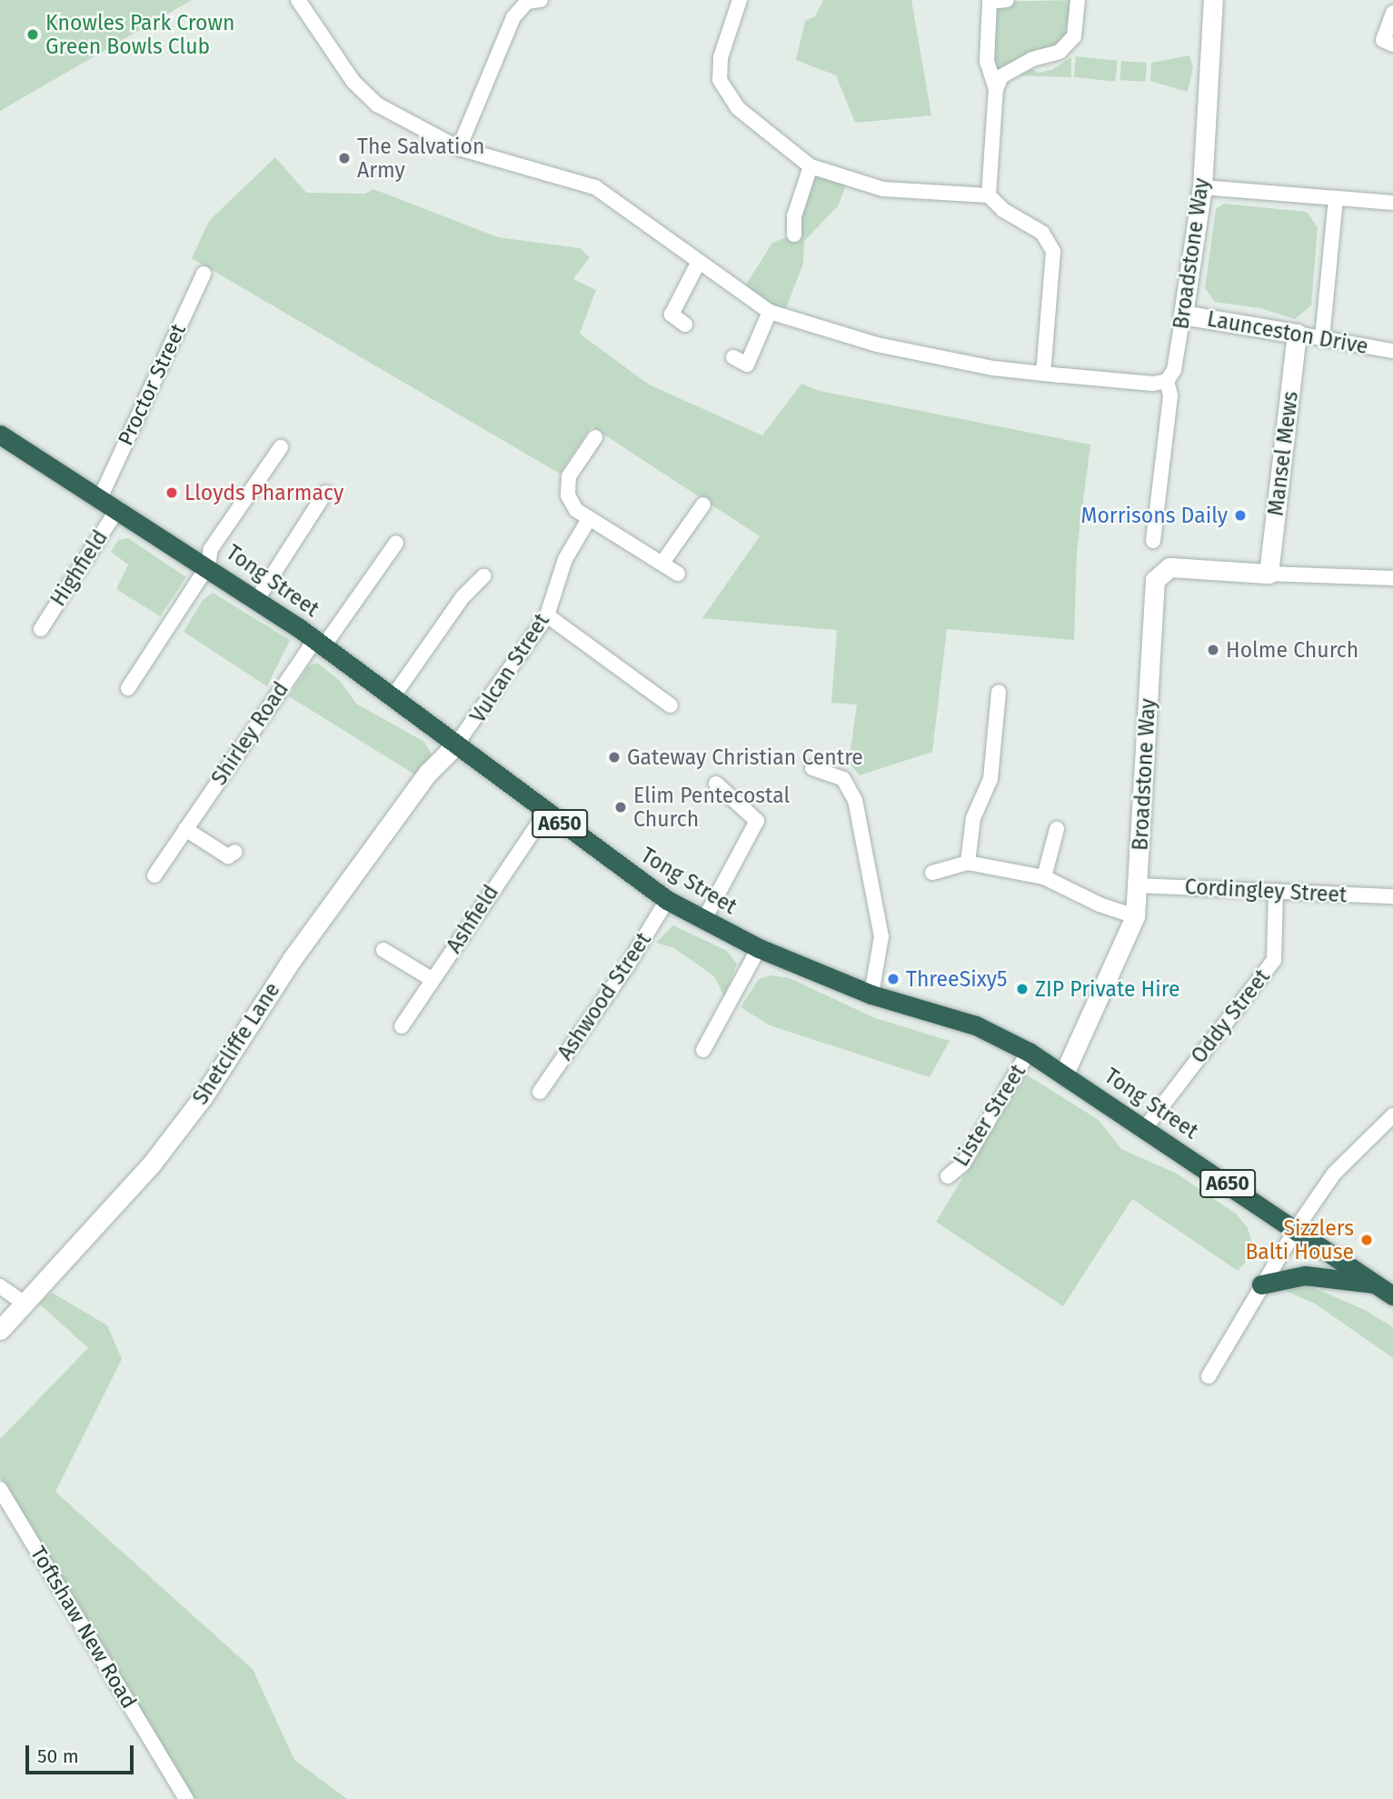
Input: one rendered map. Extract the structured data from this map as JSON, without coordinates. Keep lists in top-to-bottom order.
{
  "streets": {
    "highway": ["Tong Street", "A650"],
    "street": [
      "Broadstone Way",
      "Launceston Drive",
      "Proctor Street",
      "Mansel Mews",
      "Highfield",
      "Vulcan Street",
      "Shirley Road",
      "Cordingley Street",
      "Ashfield",
      "Ashwood Street",
      "Oddy Street",
      "Shetcliffe Lane",
      "Lister Street",
      "Toftshaw New Road"
    ]
  },
  "crossings": [
    ["Broadstone Way", "Launceston Drive"],
    ["Broadstone Way", "Mansel Mews"],
    ["Broadstone Way", "Tong Street"],
    ["Broadstone Way", "Cordingley Street"],
    ["Launceston Drive", "Mansel Mews"],
    ["Proctor Street", "Tong Street"],
    ["Highfield", "Tong Street"],
    ["Tong Street", "Vulcan Street"],
    ["Tong Street", "Shirley Road"],
    ["Tong Street", "Ashfield"],
    ["Tong Street", "Ashwood Street"],
    ["Tong Street", "Oddy Street"],
    ["Tong Street", "Shetcliffe Lane"],
    ["Tong Street", "Lister Street"],
    ["Vulcan Street", "Shetcliffe Lane"],
    ["Cordingley Street", "Oddy Street"]
  ],
  "places": [
    "Knowles Park Crown Green Bowls Club",
    "The Salvation Army",
    "Lloyds Pharmacy",
    "Morrisons Daily",
    "Holme Church",
    "Gateway Christian Centre",
    "Elim Pentecostal Church",
    "ThreeSixy5",
    "ZIP Private Hire",
    "Sizzlers Balti House"
  ],
  "scale_bar": "50 m"
}
